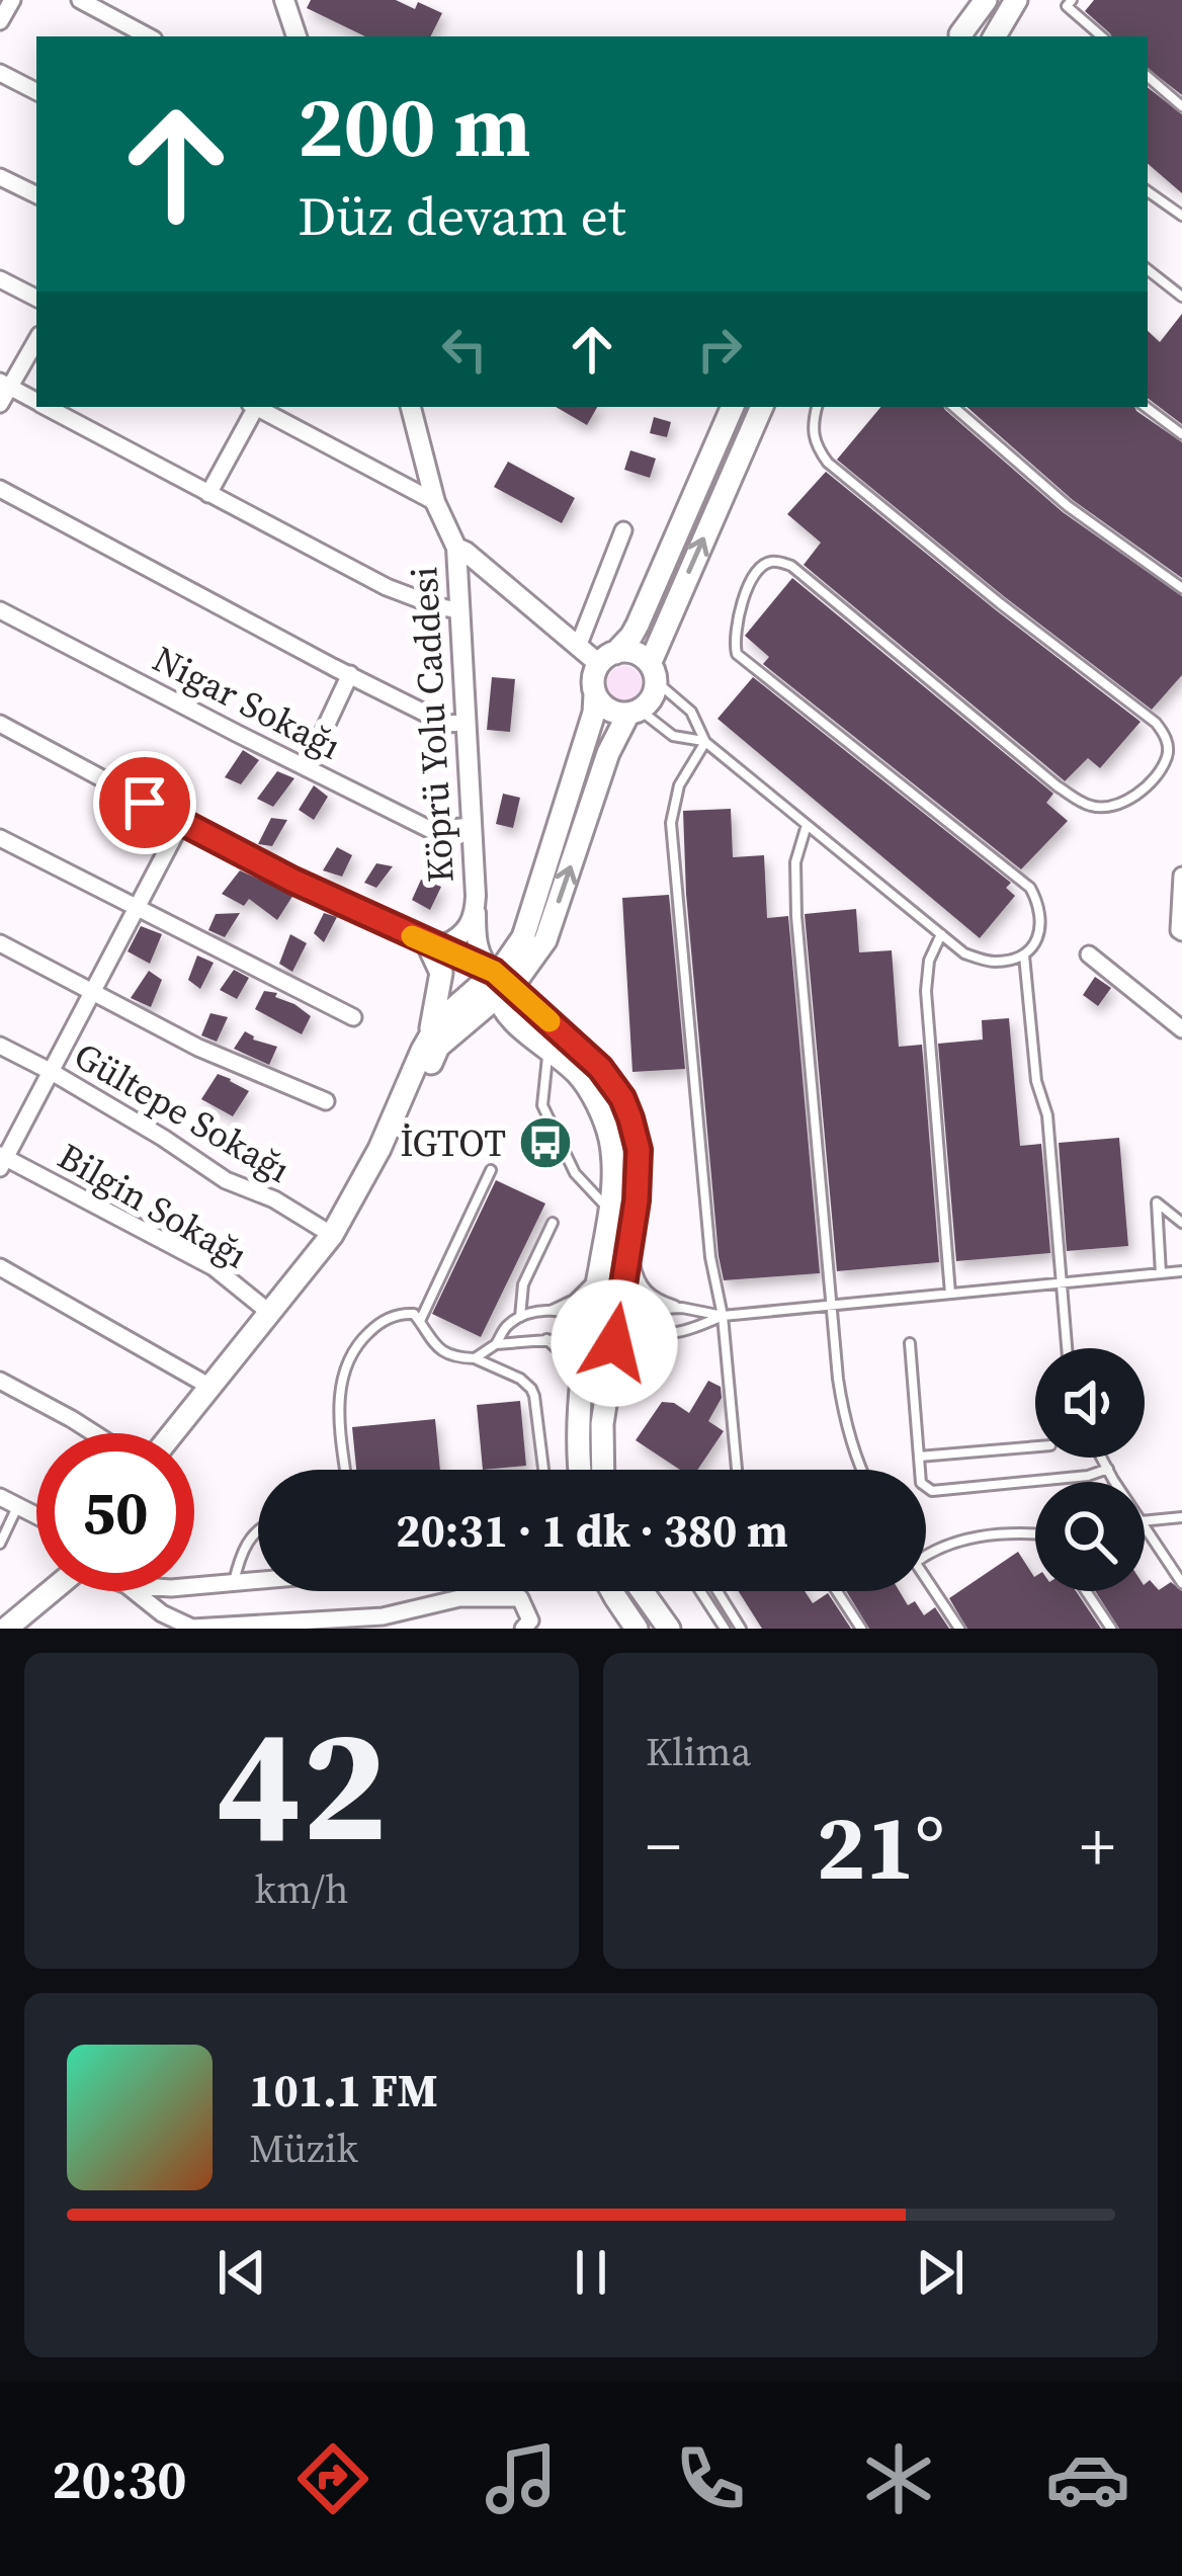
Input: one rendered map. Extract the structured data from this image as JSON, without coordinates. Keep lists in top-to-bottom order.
{
  "streets": {
    "street": [
      "Nigar Sokağı",
      "Köprü Yolu Caddesi",
      "Gültepe Sokağı",
      "Bilgin Sokağı"
    ]
  },
  "crossings": [
    ["Nigar Sokağı", "Köprü Yolu Caddesi"]
  ],
  "places": {
    "bus stop": ["İGTOT"]
  },
  "page": {
    "turn": ["200 m", "Düz devam et"],
    "limit": "50",
    "trip": "20:31 · 1 dk · 380 m",
    "tile": [
      ["42", "km/h"],
      "Klima"
    ],
    "heat": ["−", "21°", "+"],
    "song": ["101.1 FM", "Müzik"],
    "tabs": "20:30"
  }
}
